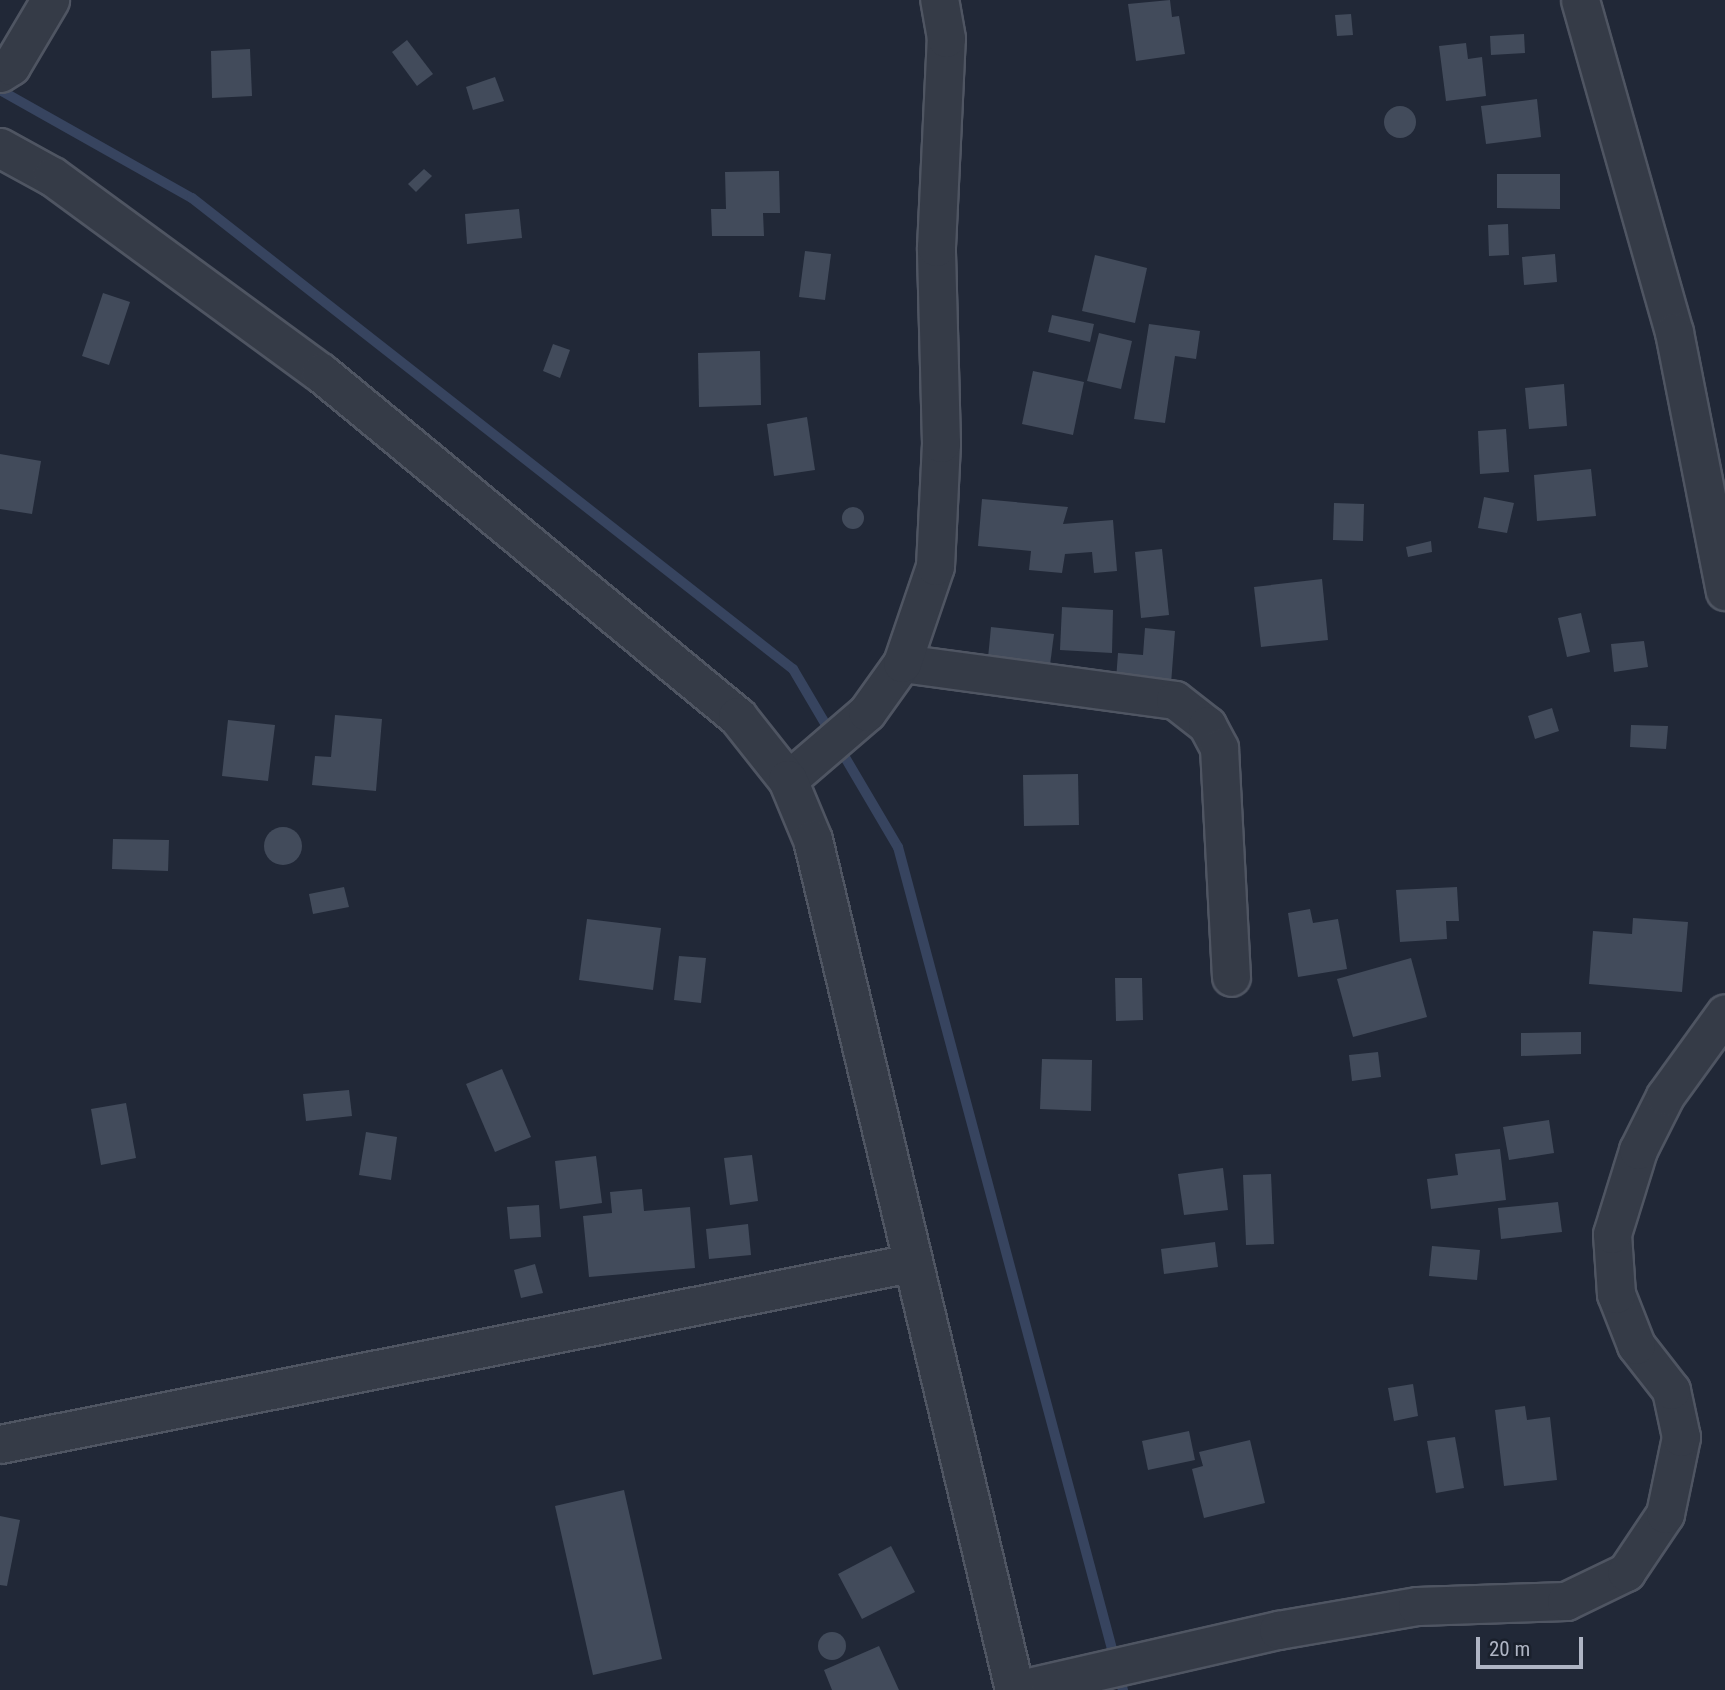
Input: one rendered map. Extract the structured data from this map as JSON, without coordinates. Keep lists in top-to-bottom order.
{
  "scale_bar": "20 m"
}
